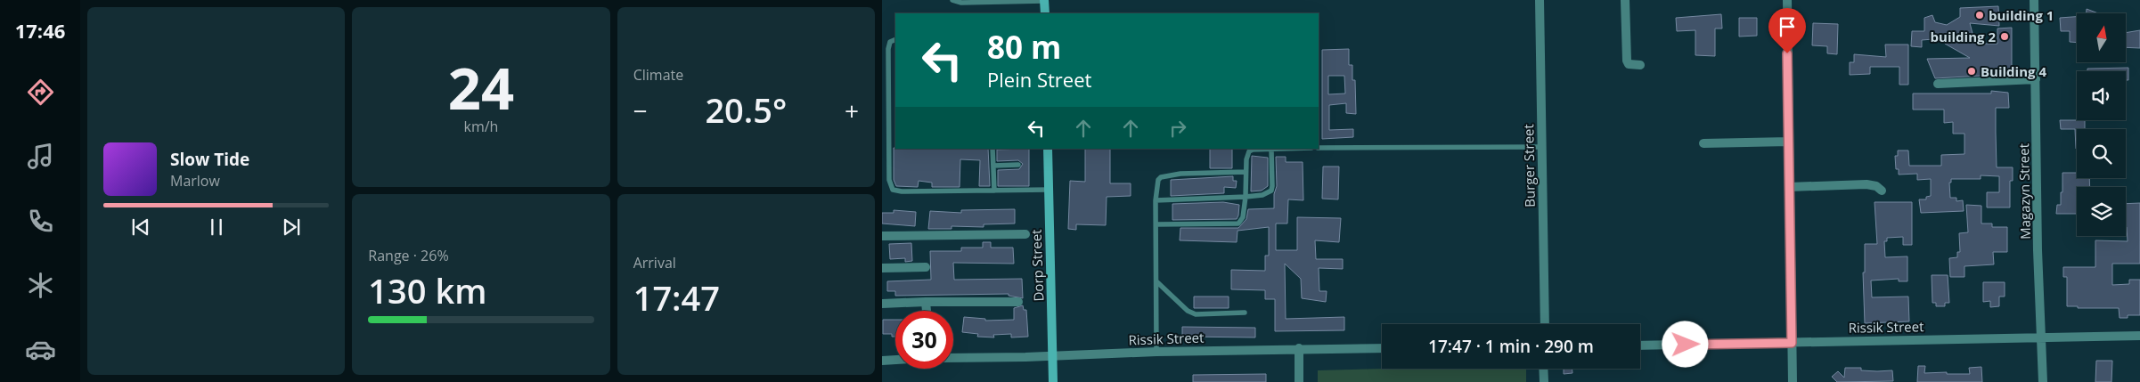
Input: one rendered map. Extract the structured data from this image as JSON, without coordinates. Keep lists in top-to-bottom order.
{
  "streets": {
    "street": [
      "Burger Street",
      "Magazyn Street",
      "Dorp Street",
      "Rissik Street"
    ]
  },
  "crossings": [
    ["Magazyn Street", "Rissik Street"],
    ["Dorp Street", "Rissik Street"]
  ],
  "places": ["building 1", "building 2", "Building 4"],
  "north": "top",
  "page": {
    "tabs": "17:46",
    "tile": [
      ["24", "km/h"],
      "Climate",
      ["Range · 26%", "130 km"],
      ["Arrival", "17:47"]
    ],
    "turn": ["80 m", "Plein Street"],
    "heat": ["−", "20.5°", "+"],
    "song": ["Slow Tide", "Marlow"],
    "limit": "30",
    "trip": "17:47 · 1 min · 290 m"
  }
}
